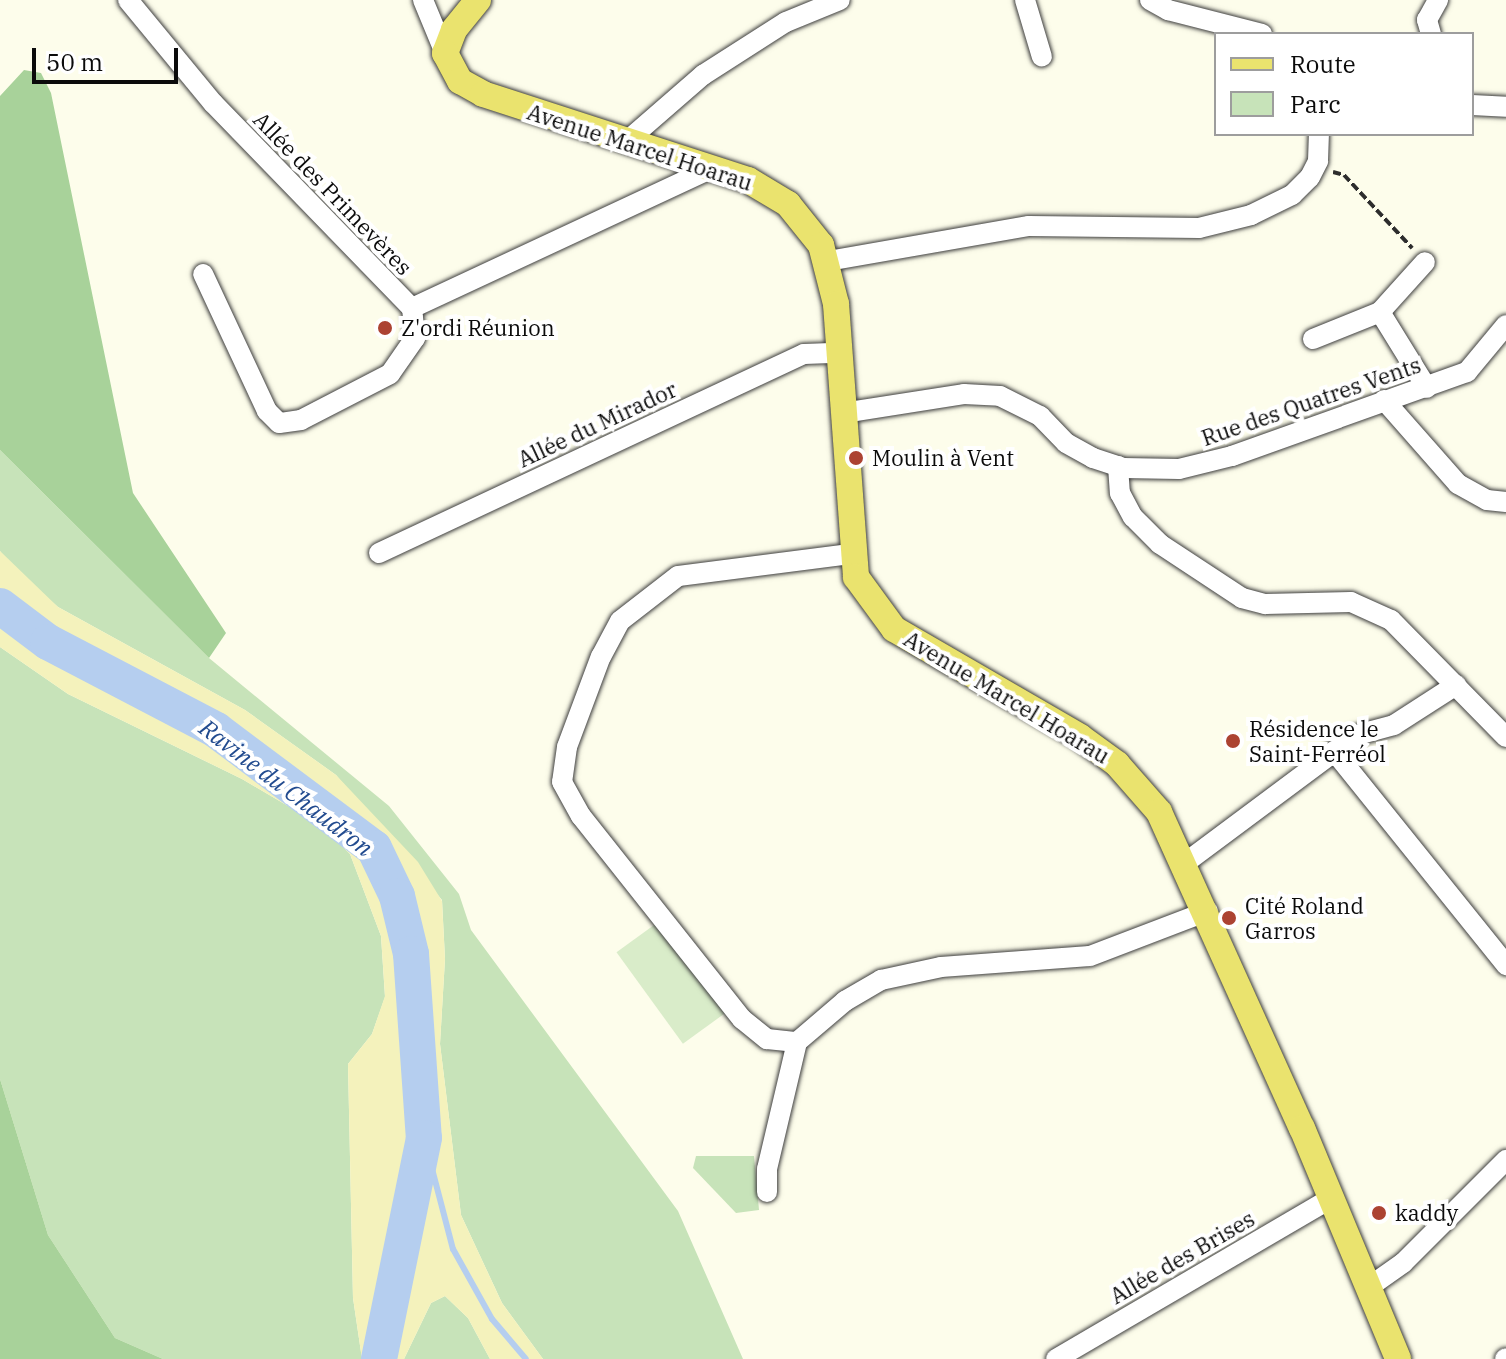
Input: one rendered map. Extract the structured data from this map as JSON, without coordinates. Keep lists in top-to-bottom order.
{
  "streets": {
    "main road": ["Avenue Marcel Hoarau"],
    "street": [
      "Allée des Primevères",
      "Rue des Quatres Vents",
      "Allée du Mirador",
      "Allée des Brises"
    ]
  },
  "crossings": [
    ["Avenue Marcel Hoarau", "Allée des Primevères"],
    ["Avenue Marcel Hoarau", "Rue des Quatres Vents"],
    ["Avenue Marcel Hoarau", "Allée du Mirador"],
    ["Avenue Marcel Hoarau", "Allée des Brises"]
  ],
  "water": ["Ravine du Chaudron"],
  "places": [
    "Z'ordi Réunion",
    "Moulin à Vent",
    "Résidence le Saint-Ferréol",
    "Cité Roland Garros",
    "kaddy"
  ],
  "legend": ["Route", "Parc"],
  "scale_bar": "50 m"
}
